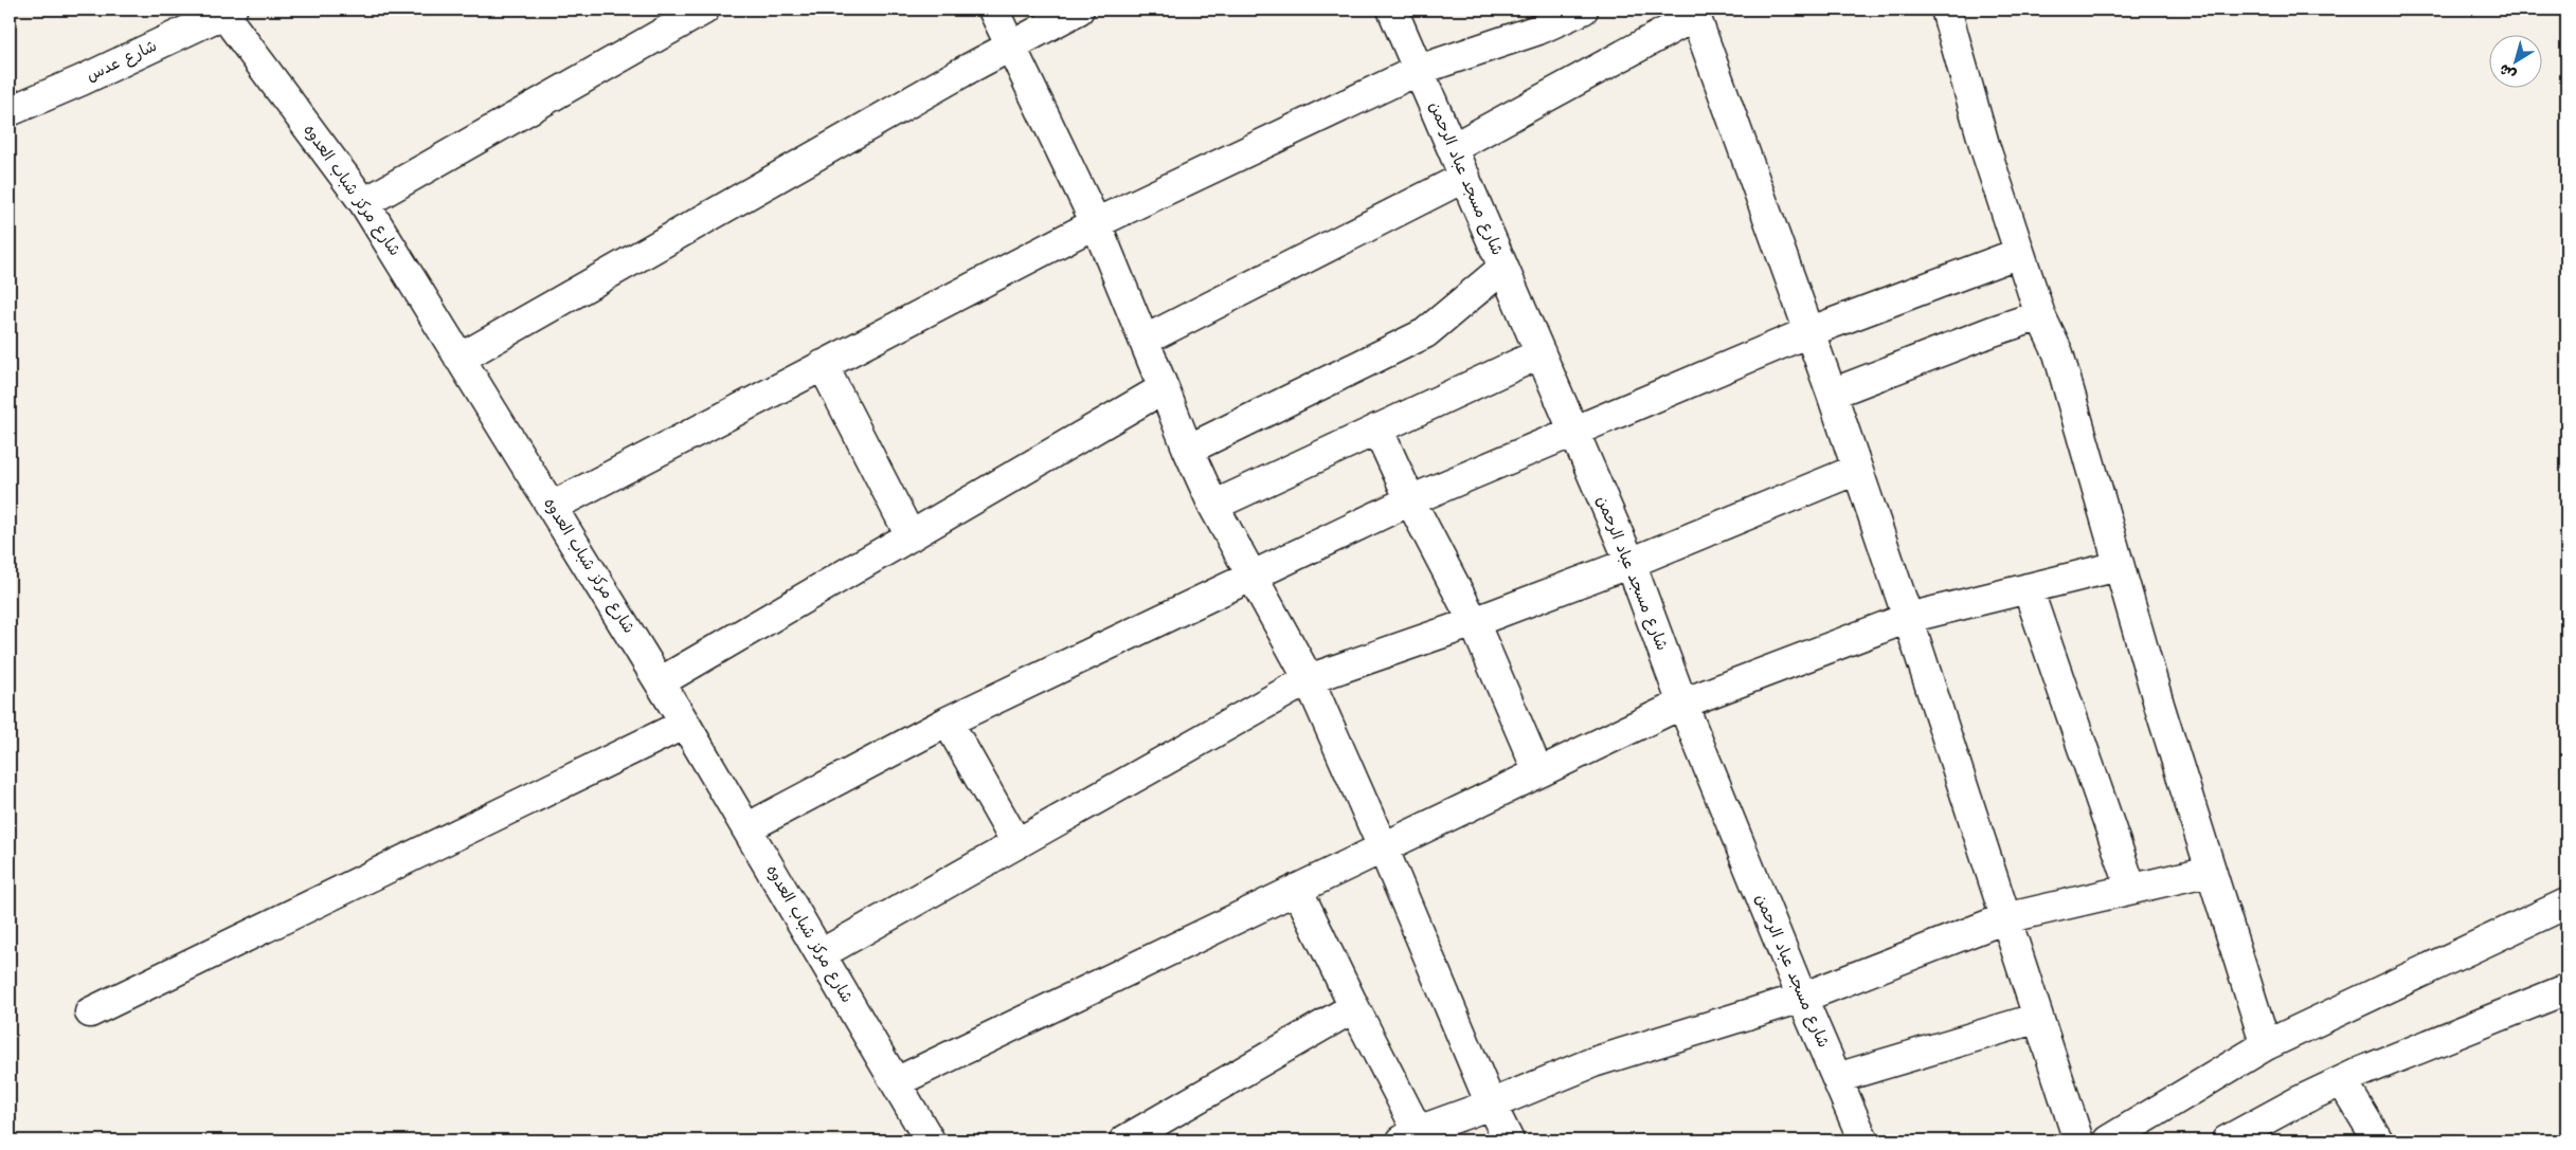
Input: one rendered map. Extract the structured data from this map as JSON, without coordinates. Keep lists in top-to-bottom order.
{
  "streets": {
    "street": ["شارع عدس", "شارع مسجد عباد الرحمن", "شارع مركز شباب العدوه"]
  },
  "crossings": [
    ["شارع عدس", "شارع مركز شباب العدوه"]
  ],
  "north": "bottom left"
}
